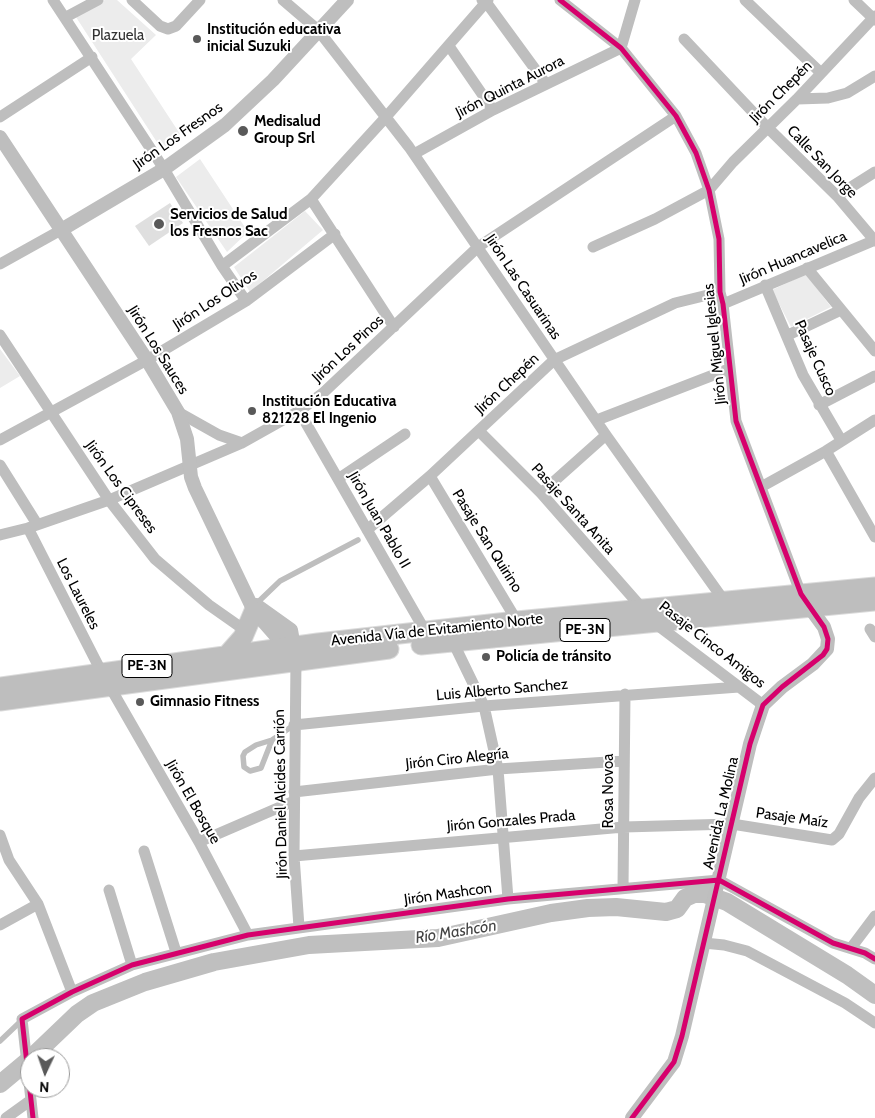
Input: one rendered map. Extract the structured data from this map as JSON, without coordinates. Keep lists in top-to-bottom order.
{
  "streets": {
    "highway": ["Avenida Vía de Evitamiento Norte", "PE-3N"],
    "street": [
      "Jirón Quinta Aurora",
      "Jirón Chepén",
      "Jirón Los Fresnos",
      "Calle San Jorge",
      "Jirón Huancavelica",
      "Jirón Las Casuarinas",
      "Jirón Los Olivos",
      "Jirón Miguel Iglesias",
      "Jirón Los Pinos",
      "Jirón Los Sauces",
      "Pasaje Cusco",
      "Jirón Los Cipreses",
      "Pasaje Santa Anita",
      "Jirón Juan Pablo II",
      "Pasaje San Quirino",
      "Los Laureles",
      "Pasaje Cinco Amigos",
      "Luis Alberto Sanchez",
      "Jirón Ciro Alegría",
      "Rosa Novoa",
      "Jirón Daniel Alcides Carrión",
      "Jirón El Bosque",
      "Avenida La Molina",
      "Pasaje Maíz",
      "Jirón Gonzales Prada",
      "Jirón Mashcon"
    ]
  },
  "crossings": [
    ["Jirón Quinta Aurora", "Jirón Las Casuarinas"],
    ["Jirón Quinta Aurora", "Jirón Miguel Iglesias"],
    ["Jirón Chepén", "Calle San Jorge"],
    ["Jirón Chepén", "Jirón Las Casuarinas"],
    ["Jirón Chepén", "Jirón Miguel Iglesias"],
    ["Jirón Chepén", "Pasaje Santa Anita"],
    ["Jirón Chepén", "Jirón Juan Pablo II"],
    ["Jirón Chepén", "Pasaje San Quirino"],
    ["Jirón Los Fresnos", "Jirón Las Casuarinas"],
    ["Jirón Los Fresnos", "Jirón Los Sauces"],
    ["Calle San Jorge", "Jirón Huancavelica"],
    ["Jirón Huancavelica", "Jirón Miguel Iglesias"],
    ["Jirón Huancavelica", "Pasaje Cusco"],
    ["Jirón Las Casuarinas", "Jirón Los Pinos"],
    ["Jirón Las Casuarinas", "Avenida Vía de Evitamiento Norte"],
    ["Jirón Los Olivos", "Jirón Los Sauces"],
    ["Jirón Los Olivos", "Jirón Los Cipreses"],
    ["Jirón Miguel Iglesias", "Jirón Los Pinos"],
    ["Jirón Miguel Iglesias", "Avenida Vía de Evitamiento Norte"],
    ["Jirón Miguel Iglesias", "Avenida La Molina"],
    ["Jirón Los Pinos", "Jirón Los Sauces"],
    ["Jirón Los Pinos", "Jirón Los Cipreses"],
    ["Jirón Los Pinos", "Jirón Juan Pablo II"],
    ["Jirón Los Pinos", "Los Laureles"],
    ["Jirón Los Sauces", "Avenida Vía de Evitamiento Norte"],
    ["Jirón Los Sauces", "Jirón Daniel Alcides Carrión"],
    ["Pasaje Santa Anita", "Avenida Vía de Evitamiento Norte"],
    ["Pasaje Santa Anita", "Pasaje Cinco Amigos"],
    ["Jirón Juan Pablo II", "Avenida Vía de Evitamiento Norte"],
    ["Pasaje San Quirino", "Avenida Vía de Evitamiento Norte"],
    ["Los Laureles", "Avenida Vía de Evitamiento Norte"],
    ["Los Laureles", "Jirón El Bosque"],
    ["Avenida Vía de Evitamiento Norte", "Pasaje Cinco Amigos"],
    ["Avenida Vía de Evitamiento Norte", "Jirón Daniel Alcides Carrión"],
    ["Avenida Vía de Evitamiento Norte", "Jirón El Bosque"],
    ["Avenida Vía de Evitamiento Norte", "Avenida La Molina"],
    ["Pasaje Cinco Amigos", "Luis Alberto Sanchez"],
    ["Pasaje Cinco Amigos", "Avenida La Molina"],
    ["Luis Alberto Sanchez", "Rosa Novoa"],
    ["Luis Alberto Sanchez", "Jirón Daniel Alcides Carrión"],
    ["Jirón Ciro Alegría", "Rosa Novoa"],
    ["Jirón Ciro Alegría", "Jirón Daniel Alcides Carrión"],
    ["Jirón Ciro Alegría", "Jirón El Bosque"],
    ["Rosa Novoa", "Jirón Gonzales Prada"],
    ["Rosa Novoa", "Jirón Mashcon"],
    ["Jirón Daniel Alcides Carrión", "Jirón Gonzales Prada"],
    ["Jirón Daniel Alcides Carrión", "Jirón Mashcon"],
    ["Jirón El Bosque", "Jirón Mashcon"],
    ["Avenida La Molina", "Pasaje Maíz"],
    ["Avenida La Molina", "Jirón Gonzales Prada"],
    ["Avenida La Molina", "Jirón Mashcon"],
    ["Pasaje Maíz", "Jirón Gonzales Prada"]
  ],
  "water": ["Río Mashcón"],
  "parks": ["Plazuela"],
  "places": [
    "Institución educativa inicial Suzuki",
    "Medisalud Group Srl",
    "Servicios de Salud los Fresnos Sac",
    "Institución Educativa 821228 El Ingenio",
    "Policía de tránsito",
    "Gimnasio Fitness"
  ],
  "north": "bottom"
}
